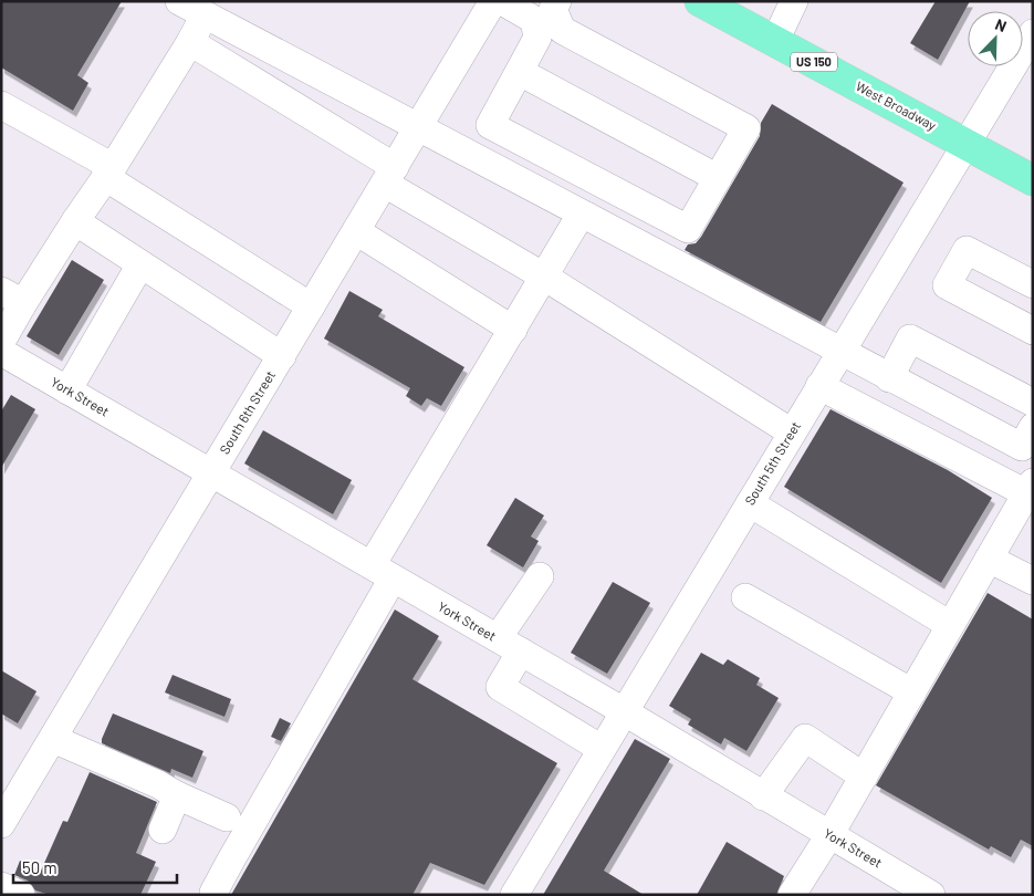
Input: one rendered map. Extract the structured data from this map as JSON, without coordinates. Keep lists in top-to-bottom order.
{
  "streets": {
    "main road": ["US 150", "West Broadway"],
    "street": ["York Street", "South 6th Street", "South 5th Street"]
  },
  "crossings": [
    ["West Broadway", "South 5th Street"],
    ["York Street", "South 6th Street"],
    ["York Street", "South 5th Street"]
  ],
  "scale_bar": "50 m",
  "north": "top right"
}
